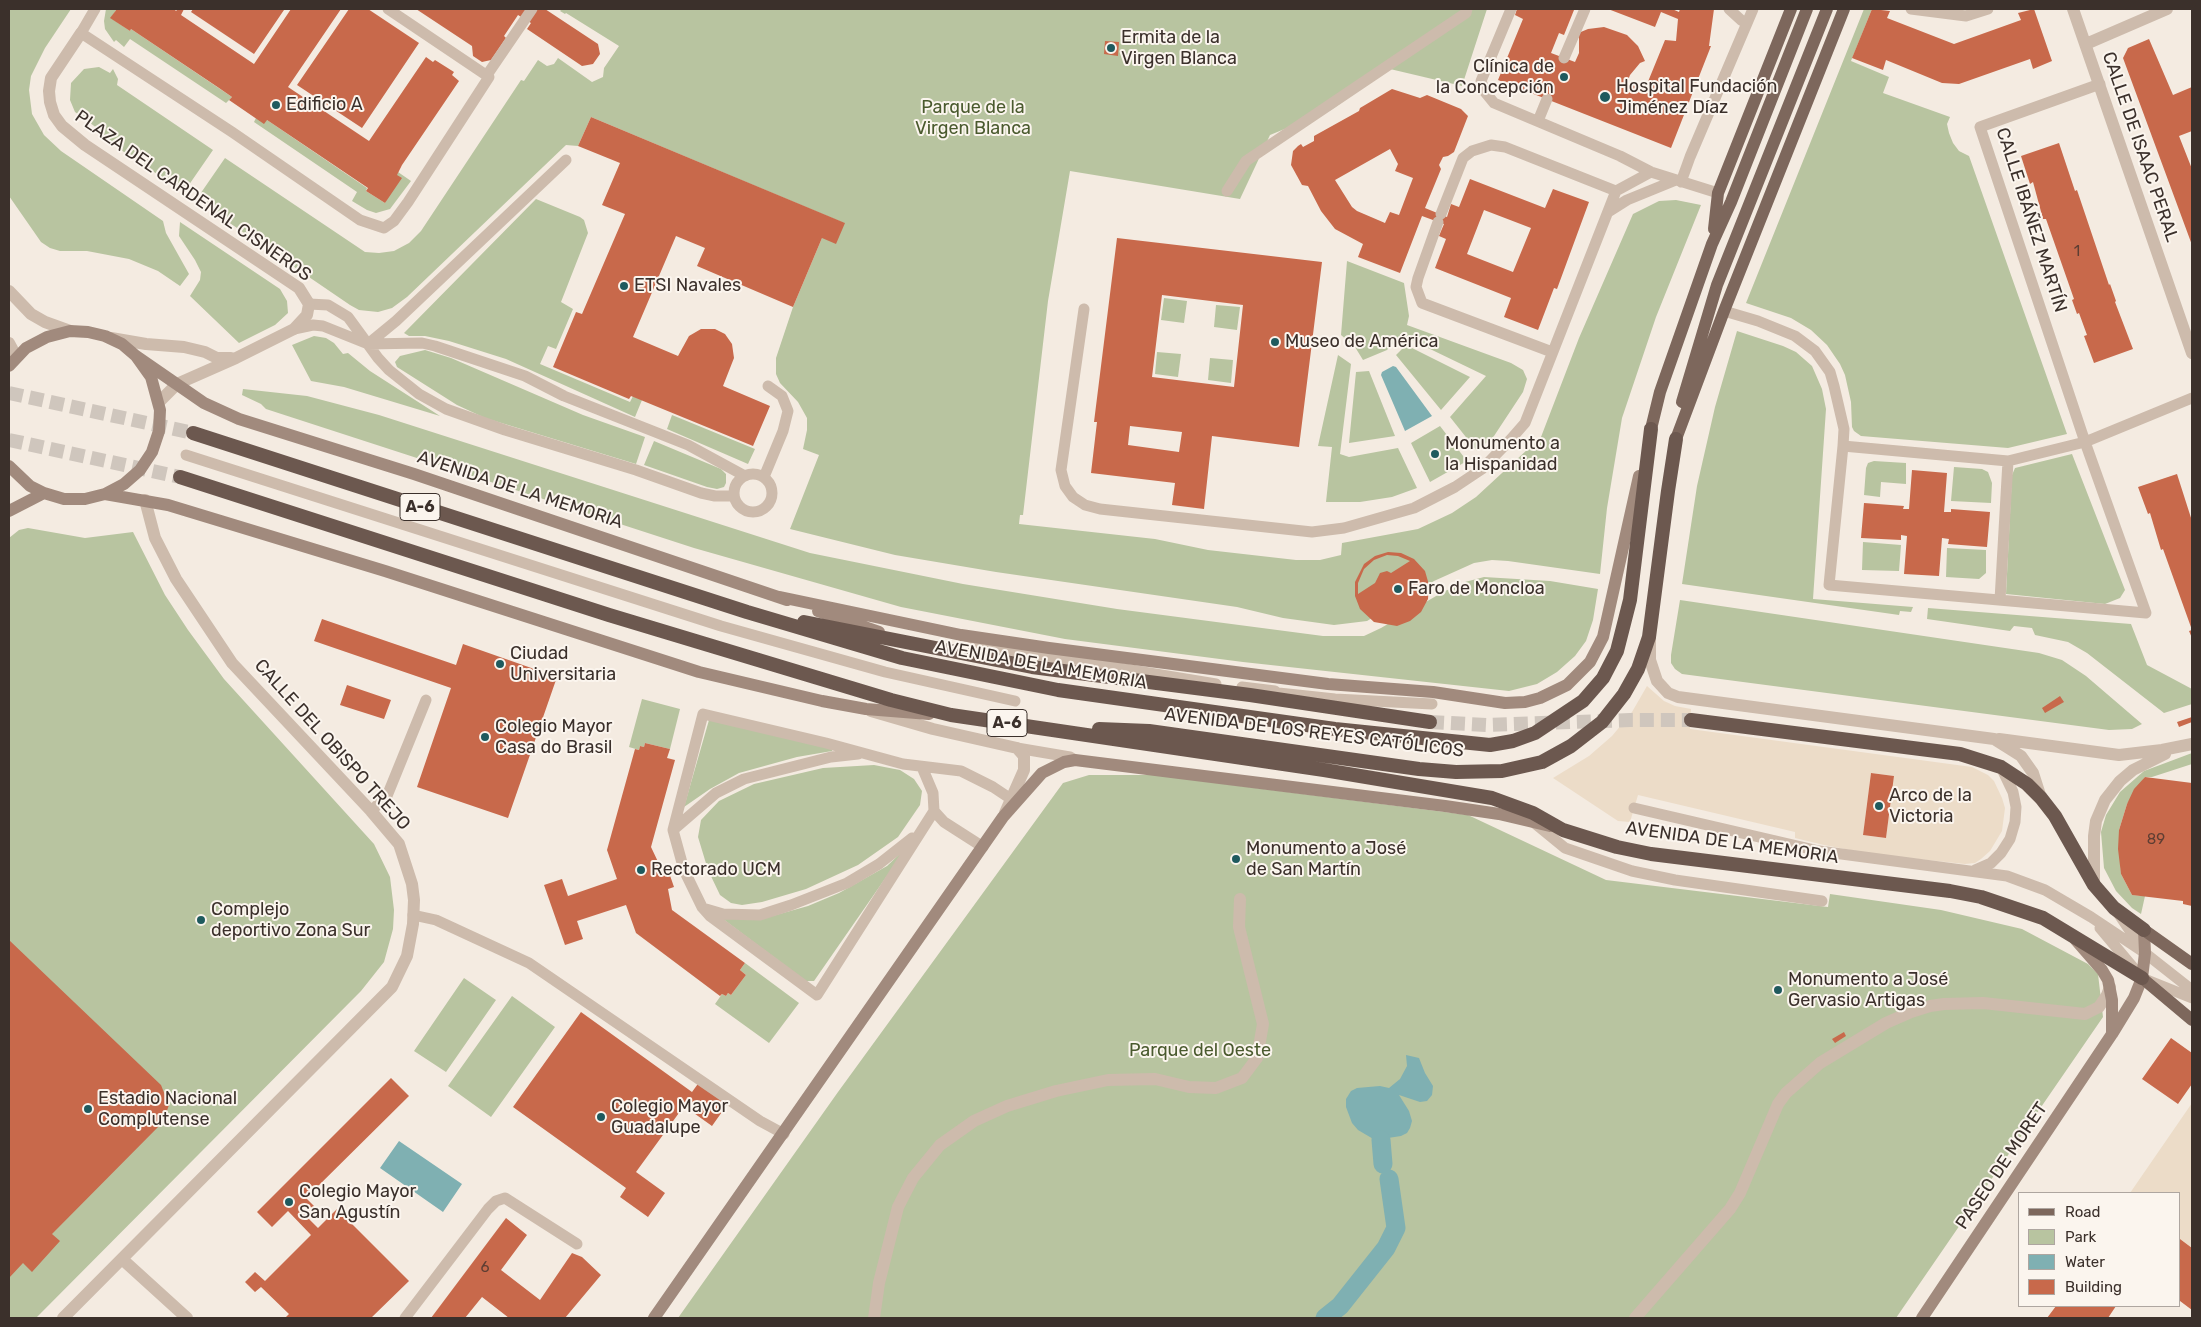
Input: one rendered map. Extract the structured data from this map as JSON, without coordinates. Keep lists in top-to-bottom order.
{
  "streets": {
    "highway": ["AVENIDA DE LA MEMORIA", "A-6", "AVENIDA DE LOS REYES CATÓLICOS"],
    "main road": ["PASEO DE MORET"],
    "street": ["CALLE DE ISAAC PERAL", "PLAZA DEL CARDENAL CISNEROS", "CALLE DEL OBISPO TREJO"],
    "lane": ["CALLE IBÁÑEZ MARTÍN"]
  },
  "crossings": [
    ["CALLE DE ISAAC PERAL", "CALLE IBÁÑEZ MARTÍN"],
    ["PLAZA DEL CARDENAL CISNEROS", "AVENIDA DE LA MEMORIA"],
    ["AVENIDA DE LA MEMORIA", "AVENIDA DE LOS REYES CATÓLICOS"],
    ["AVENIDA DE LA MEMORIA", "CALLE DEL OBISPO TREJO"],
    ["AVENIDA DE LA MEMORIA", "PASEO DE MORET"]
  ],
  "parks": ["Parque de la Virgen Blanca", "Parque del Oeste"],
  "places": [
    "Ermita de la Virgen Blanca",
    "Clínica de la Concepción",
    "Hospital Fundación Jiménez Díaz",
    "Edificio A",
    "ETSI Navales",
    "Museo de América",
    "Monumento a la Hispanidad",
    "Faro de Moncloa",
    "Ciudad Universitaria",
    "Colegio Mayor Casa do Brasil",
    "Arco de la Victoria",
    "Monumento a José de San Martín",
    "Rectorado UCM",
    "Complejo deportivo Zona Sur",
    "Monumento a José Gervasio Artigas",
    "Estadio Nacional Complutense",
    "Colegio Mayor Guadalupe",
    "Colegio Mayor San Agustín"
  ],
  "house_numbers": ["1", "89", "6"],
  "legend": [
    "Road",
    "Park",
    "Water",
    "Building"
  ]
}
